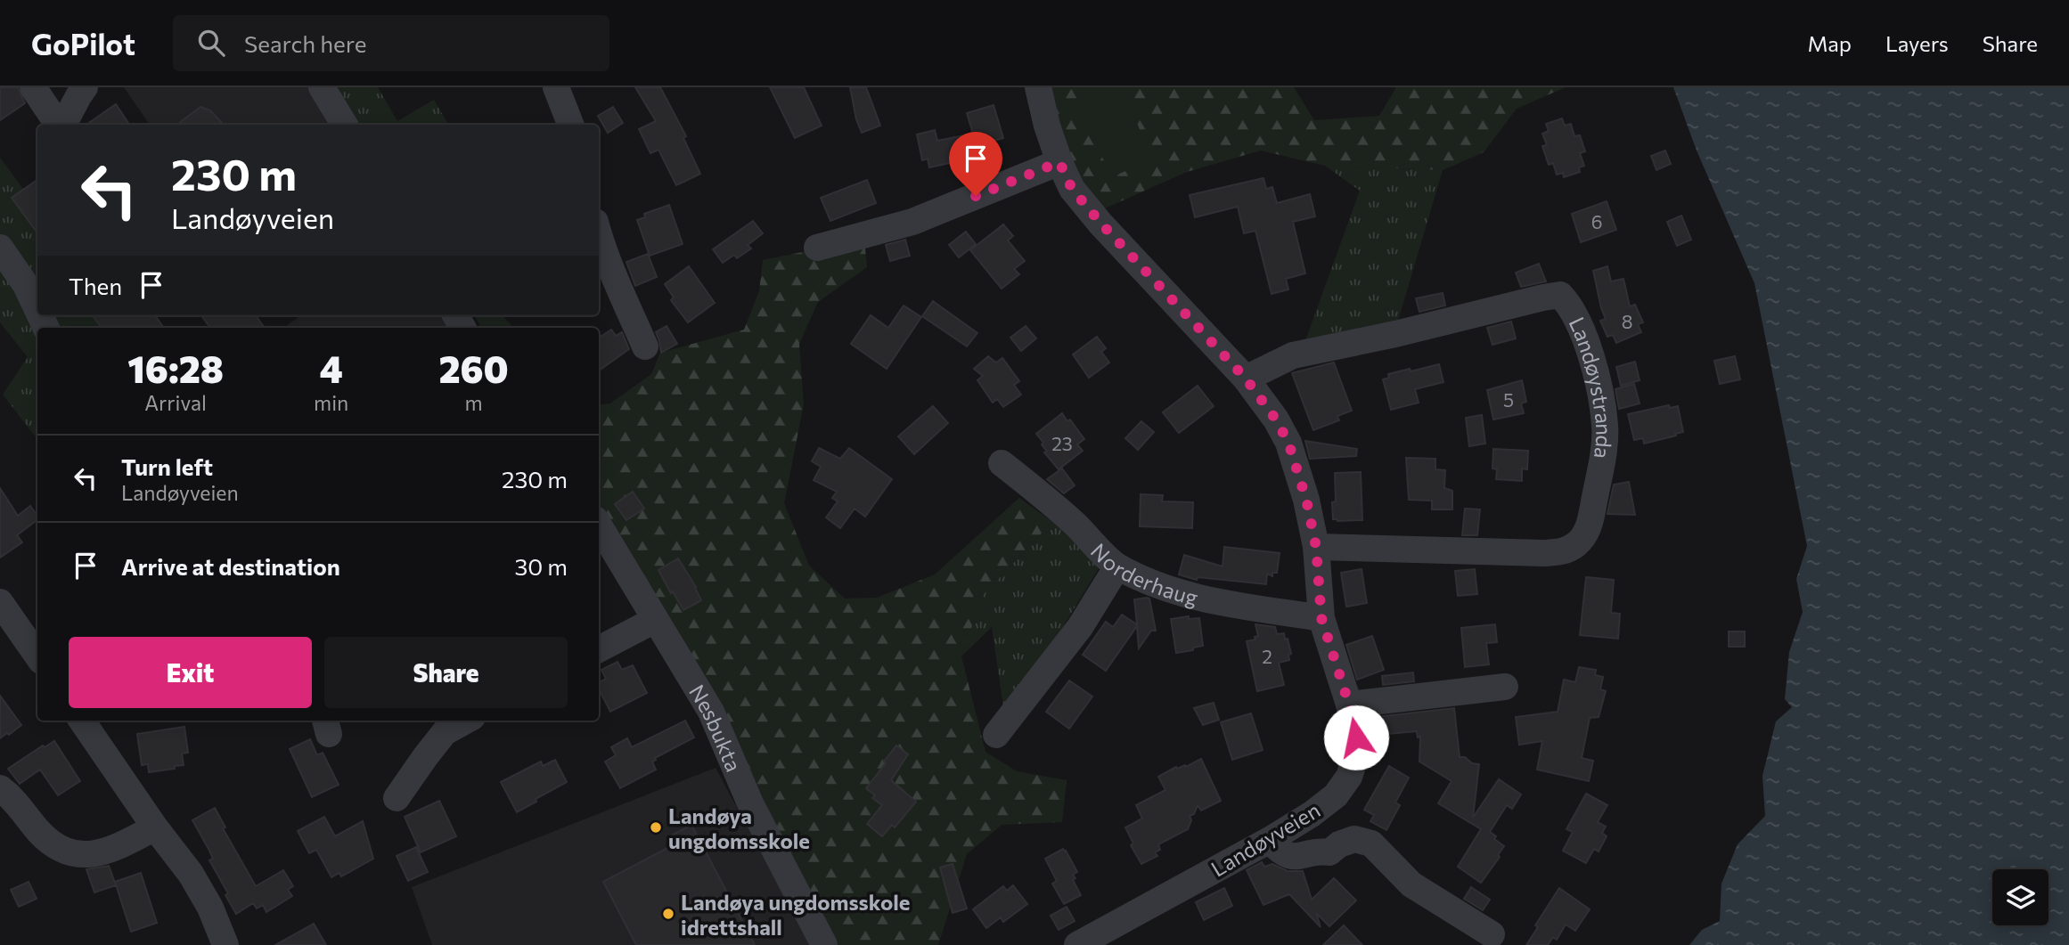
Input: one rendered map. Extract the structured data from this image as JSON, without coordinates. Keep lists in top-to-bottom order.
{
  "streets": {
    "street": [
      "Landøystranda",
      "Norderhaug",
      "Nesbukta",
      "Landøyveien"
    ]
  },
  "crossings": [
    ["Landøystranda", "Landøyveien"],
    ["Norderhaug", "Landøyveien"]
  ],
  "places": ["Landøya ungdomsskole", "Landøya ungdomsskole idrettshall"],
  "house_numbers": [
    "6",
    "8",
    "5",
    "23",
    "2"
  ],
  "page": {
    "header": "GoPilot",
    "search": "Search here",
    "nav": ["Map", "Layers", "Share"],
    "turn": ["230 m", "Landøyveien"],
    "then": "Then",
    "eta": [
      "16:28",
      "Arrival",
      "4",
      "min",
      "260",
      "m"
    ],
    "list": [
      {
        "name": "Turn left",
        "note": "Landøyveien",
        "value": "230 m"
      },
      {
        "name": "Arrive at destination",
        "value": "30 m"
      }
    ],
    "buttons": ["Exit", "Share"]
  }
}
